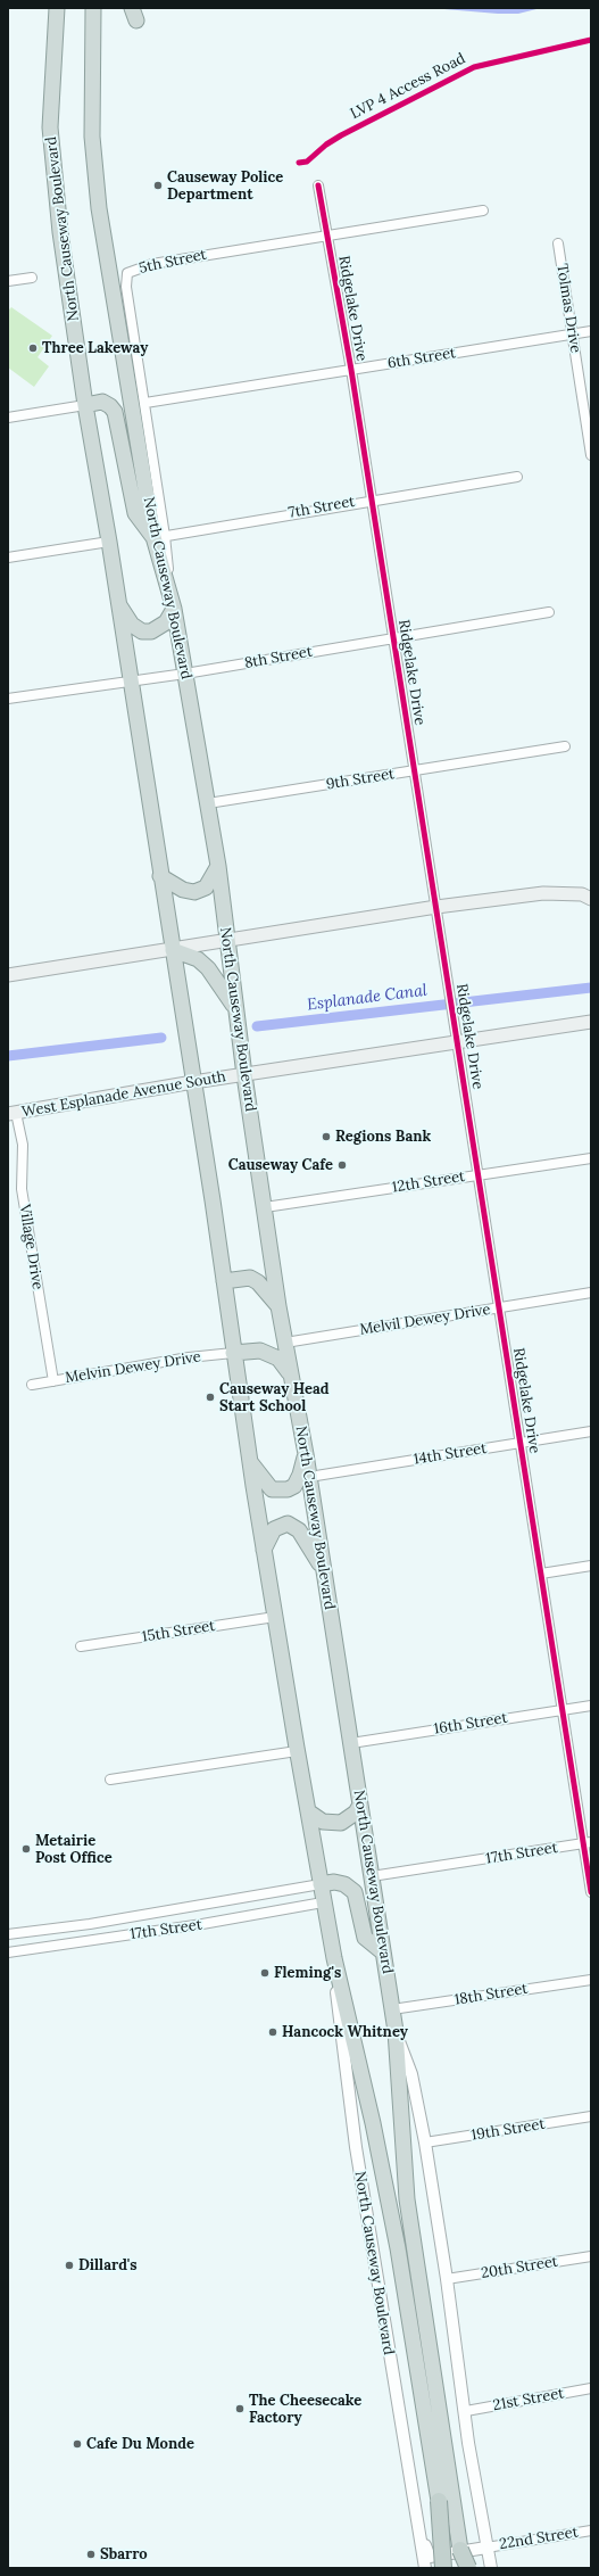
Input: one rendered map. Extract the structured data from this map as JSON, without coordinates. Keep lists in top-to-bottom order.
{
  "streets": {
    "highway": ["North Causeway Boulevard"],
    "main road": ["West Esplanade Avenue South"],
    "street": [
      "5th Street",
      "Ridgelake Drive",
      "Tolmas Drive",
      "6th Street",
      "7th Street",
      "8th Street",
      "9th Street",
      "12th Street",
      "Village Drive",
      "Melvil Dewey Drive",
      "Melvin Dewey Drive",
      "14th Street",
      "15th Street",
      "16th Street",
      "17th Street",
      "18th Street",
      "19th Street",
      "20th Street",
      "21st Street",
      "22nd Street"
    ],
    "cycle path": ["LVP 4 Access Road"]
  },
  "crossings": [
    ["North Causeway Boulevard", "5th Street"],
    ["North Causeway Boulevard", "7th Street"],
    ["North Causeway Boulevard", "8th Street"],
    ["North Causeway Boulevard", "9th Street"],
    ["North Causeway Boulevard", "West Esplanade Avenue South"],
    ["North Causeway Boulevard", "12th Street"],
    ["North Causeway Boulevard", "Melvil Dewey Drive"],
    ["North Causeway Boulevard", "Melvin Dewey Drive"],
    ["North Causeway Boulevard", "14th Street"],
    ["North Causeway Boulevard", "15th Street"],
    ["North Causeway Boulevard", "16th Street"],
    ["North Causeway Boulevard", "17th Street"],
    ["North Causeway Boulevard", "18th Street"],
    ["North Causeway Boulevard", "19th Street"],
    ["North Causeway Boulevard", "20th Street"],
    ["North Causeway Boulevard", "21st Street"],
    ["North Causeway Boulevard", "22nd Street"],
    ["5th Street", "Ridgelake Drive"],
    ["5th Street", "6th Street"],
    ["5th Street", "7th Street"],
    ["Ridgelake Drive", "6th Street"],
    ["Ridgelake Drive", "7th Street"],
    ["Ridgelake Drive", "8th Street"],
    ["Ridgelake Drive", "9th Street"],
    ["Ridgelake Drive", "West Esplanade Avenue South"],
    ["Ridgelake Drive", "12th Street"],
    ["Ridgelake Drive", "Melvil Dewey Drive"],
    ["Ridgelake Drive", "14th Street"],
    ["Ridgelake Drive", "16th Street"],
    ["Ridgelake Drive", "17th Street"],
    ["Tolmas Drive", "6th Street"],
    ["West Esplanade Avenue South", "Village Drive"],
    ["Village Drive", "Melvin Dewey Drive"]
  ],
  "water": ["Esplanade Canal"],
  "places": [
    "Causeway Police Department",
    "Three Lakeway",
    "Regions Bank",
    "Causeway Cafe",
    "Causeway Head Start School",
    "Metairie Post Office",
    "Fleming's",
    "Hancock Whitney",
    "Dillard's",
    "The Cheesecake Factory",
    "Cafe Du Monde",
    "Sbarro"
  ]
}
